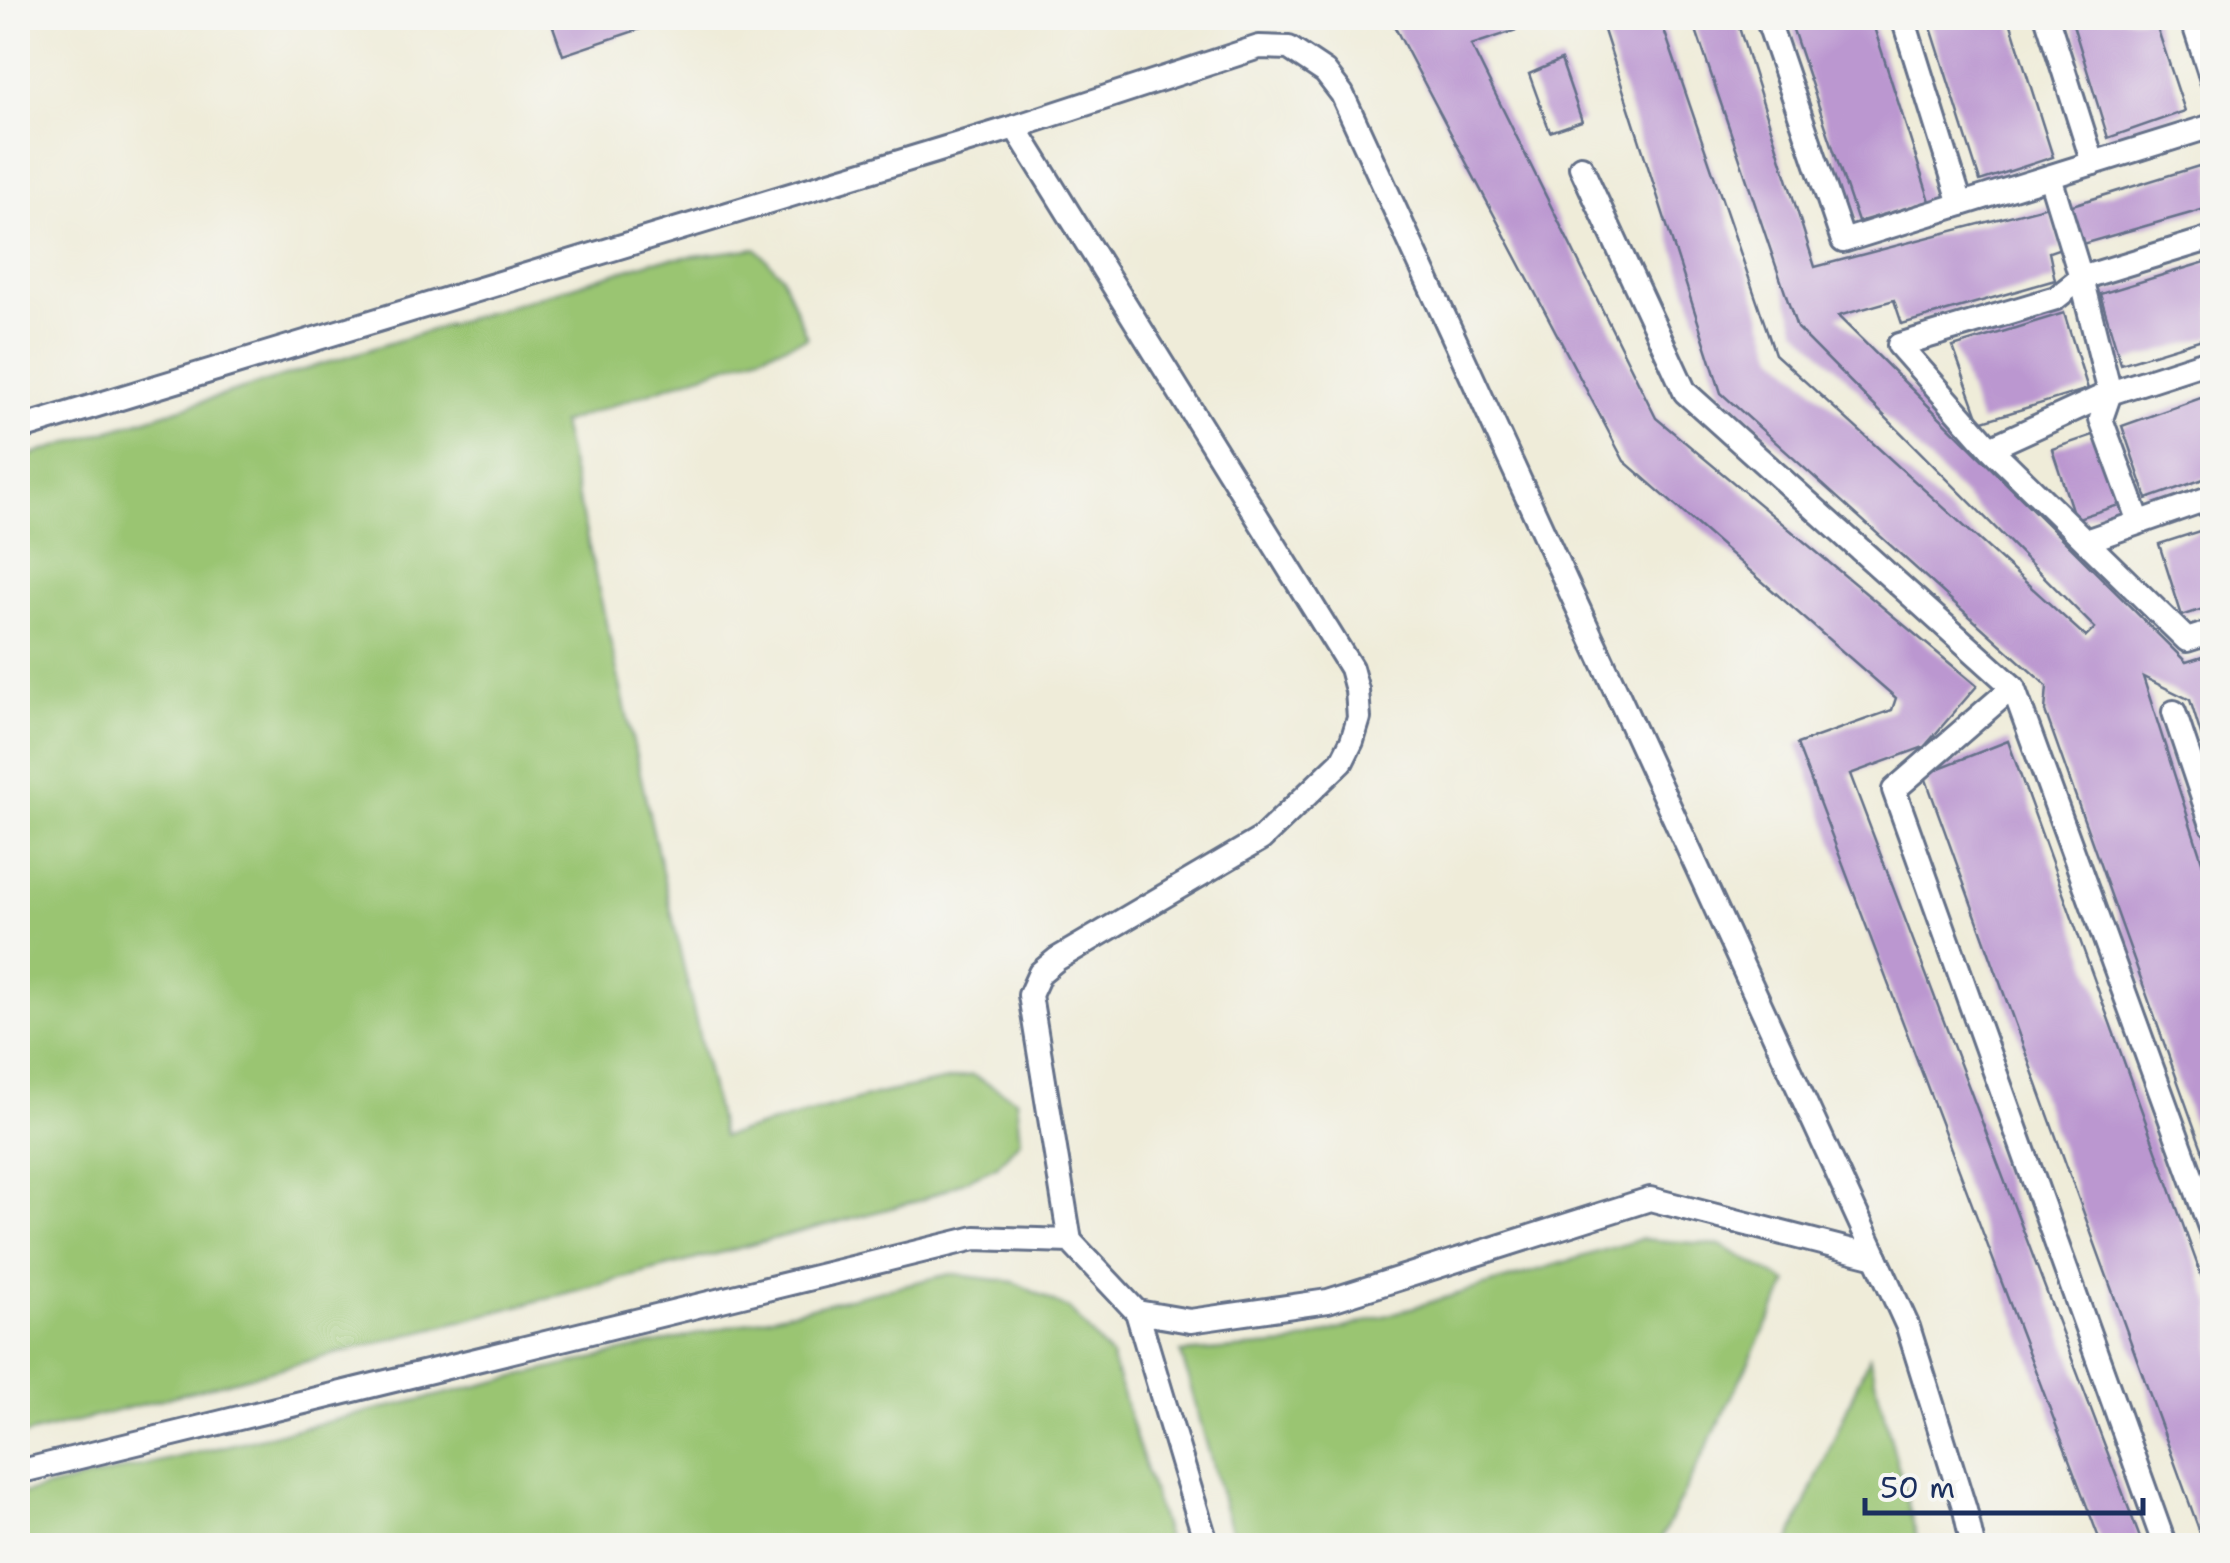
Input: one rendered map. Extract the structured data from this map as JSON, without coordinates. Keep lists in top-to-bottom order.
{
  "scale_bar": "50 m"
}
